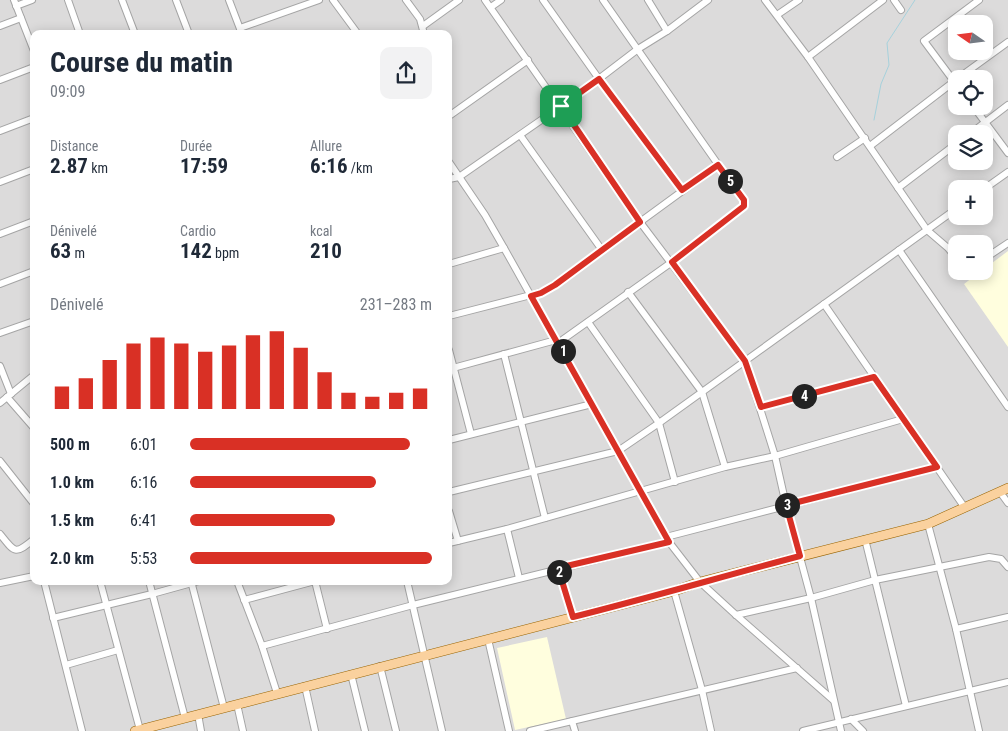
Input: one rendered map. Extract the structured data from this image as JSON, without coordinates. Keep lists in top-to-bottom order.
{
  "north": "left",
  "page": {
    "map_buttons": ["+", "−"],
    "heading": ["Course du matin", "09:09"],
    "stats": [
      ["Distance", "2.87 km"],
      ["Durée", "17:59"],
      ["Allure", "6:16 /km"],
      ["Dénivelé", "63 m"],
      ["Cardio", "142 bpm"],
      ["kcal", "210"]
    ],
    "pins": [
      "5",
      "1",
      "4",
      "3",
      "2"
    ],
    "chart": ["Dénivelé", "231–283 m"],
    "list": [
      {
        "name": "500 m",
        "note": "6:01"
      },
      {
        "name": "1.0 km",
        "note": "6:16"
      },
      {
        "name": "1.5 km",
        "note": "6:41"
      },
      {
        "name": "2.0 km",
        "note": "5:53"
      }
    ]
  }
}
